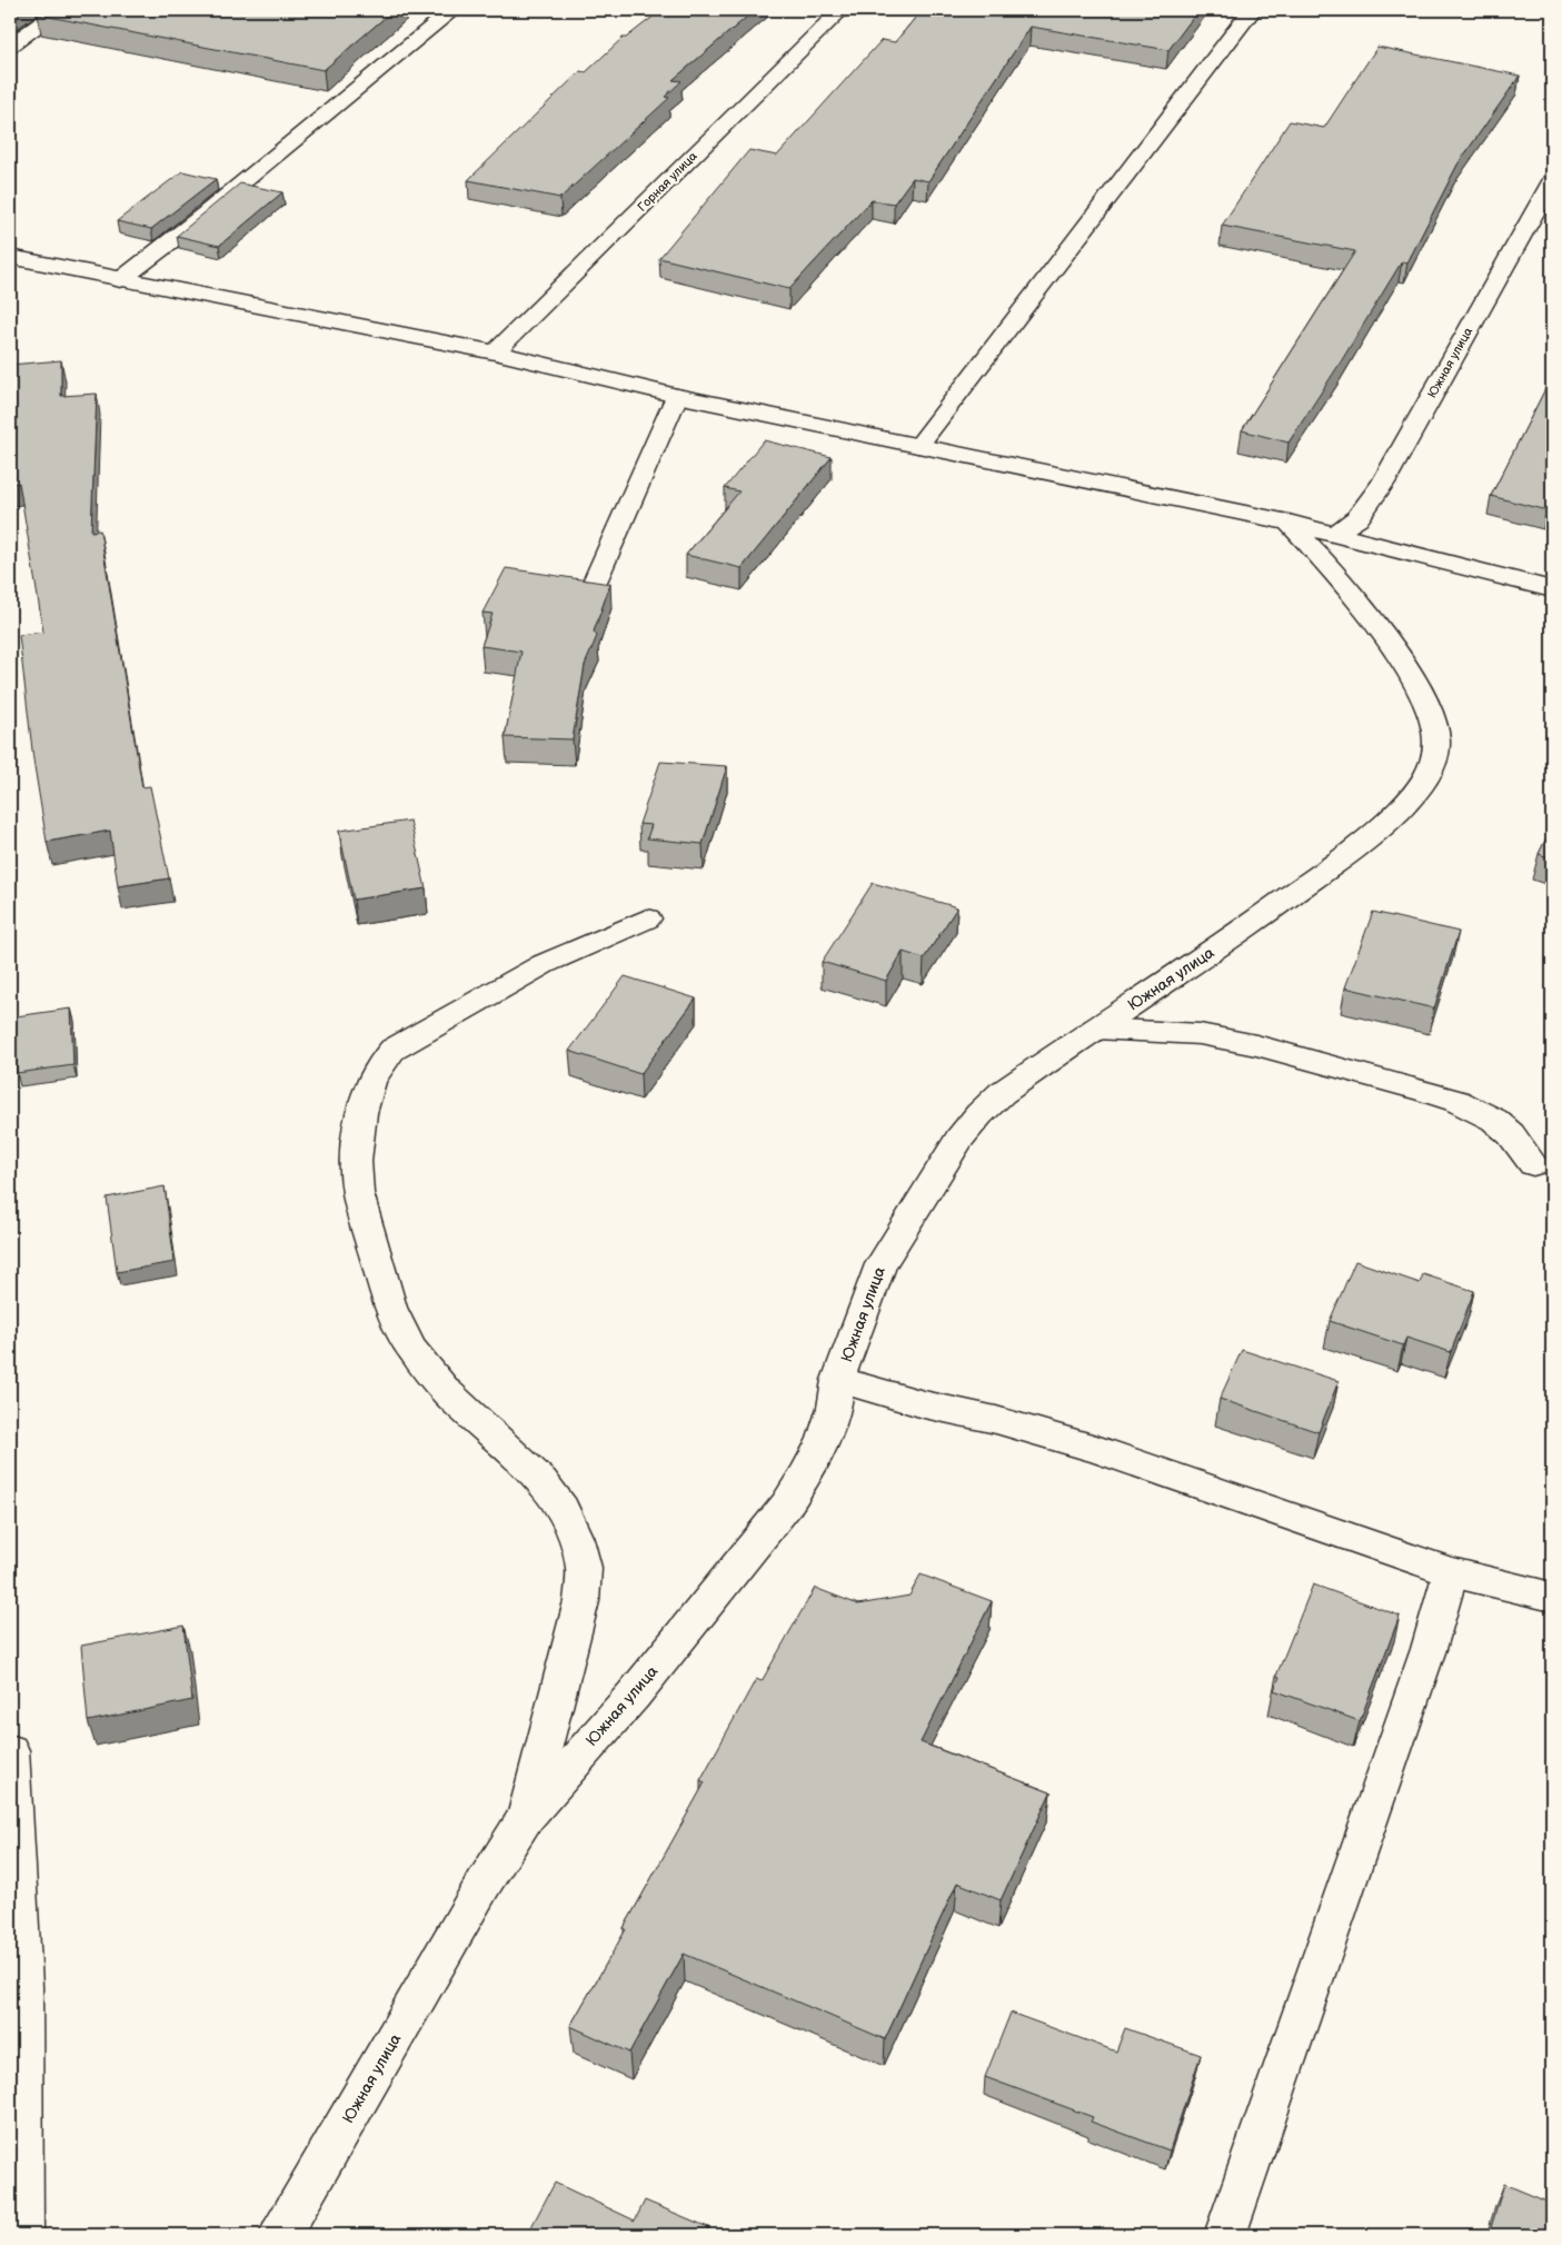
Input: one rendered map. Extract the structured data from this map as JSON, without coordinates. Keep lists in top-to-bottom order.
{
  "streets": {
    "street": ["Горная улица", "Южная улица"]
  }
}
